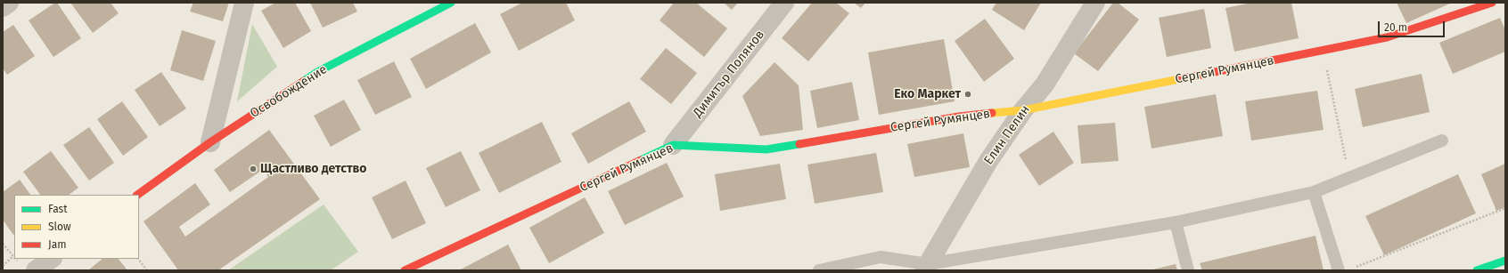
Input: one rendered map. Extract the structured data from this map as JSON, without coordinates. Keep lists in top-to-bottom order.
{
  "streets": {
    "street": [
      "Сергей Румянцев",
      "Димитър Полянов",
      "Освобождение",
      "Елин Пелин"
    ]
  },
  "crossings": [
    ["Сергей Румянцев", "Димитър Полянов"],
    ["Сергей Румянцев", "Елин Пелин"]
  ],
  "places": ["Еко Маркет", "Щастливо детство"],
  "legend": ["Fast", "Slow", "Jam"],
  "scale_bar": "20 m"
}
